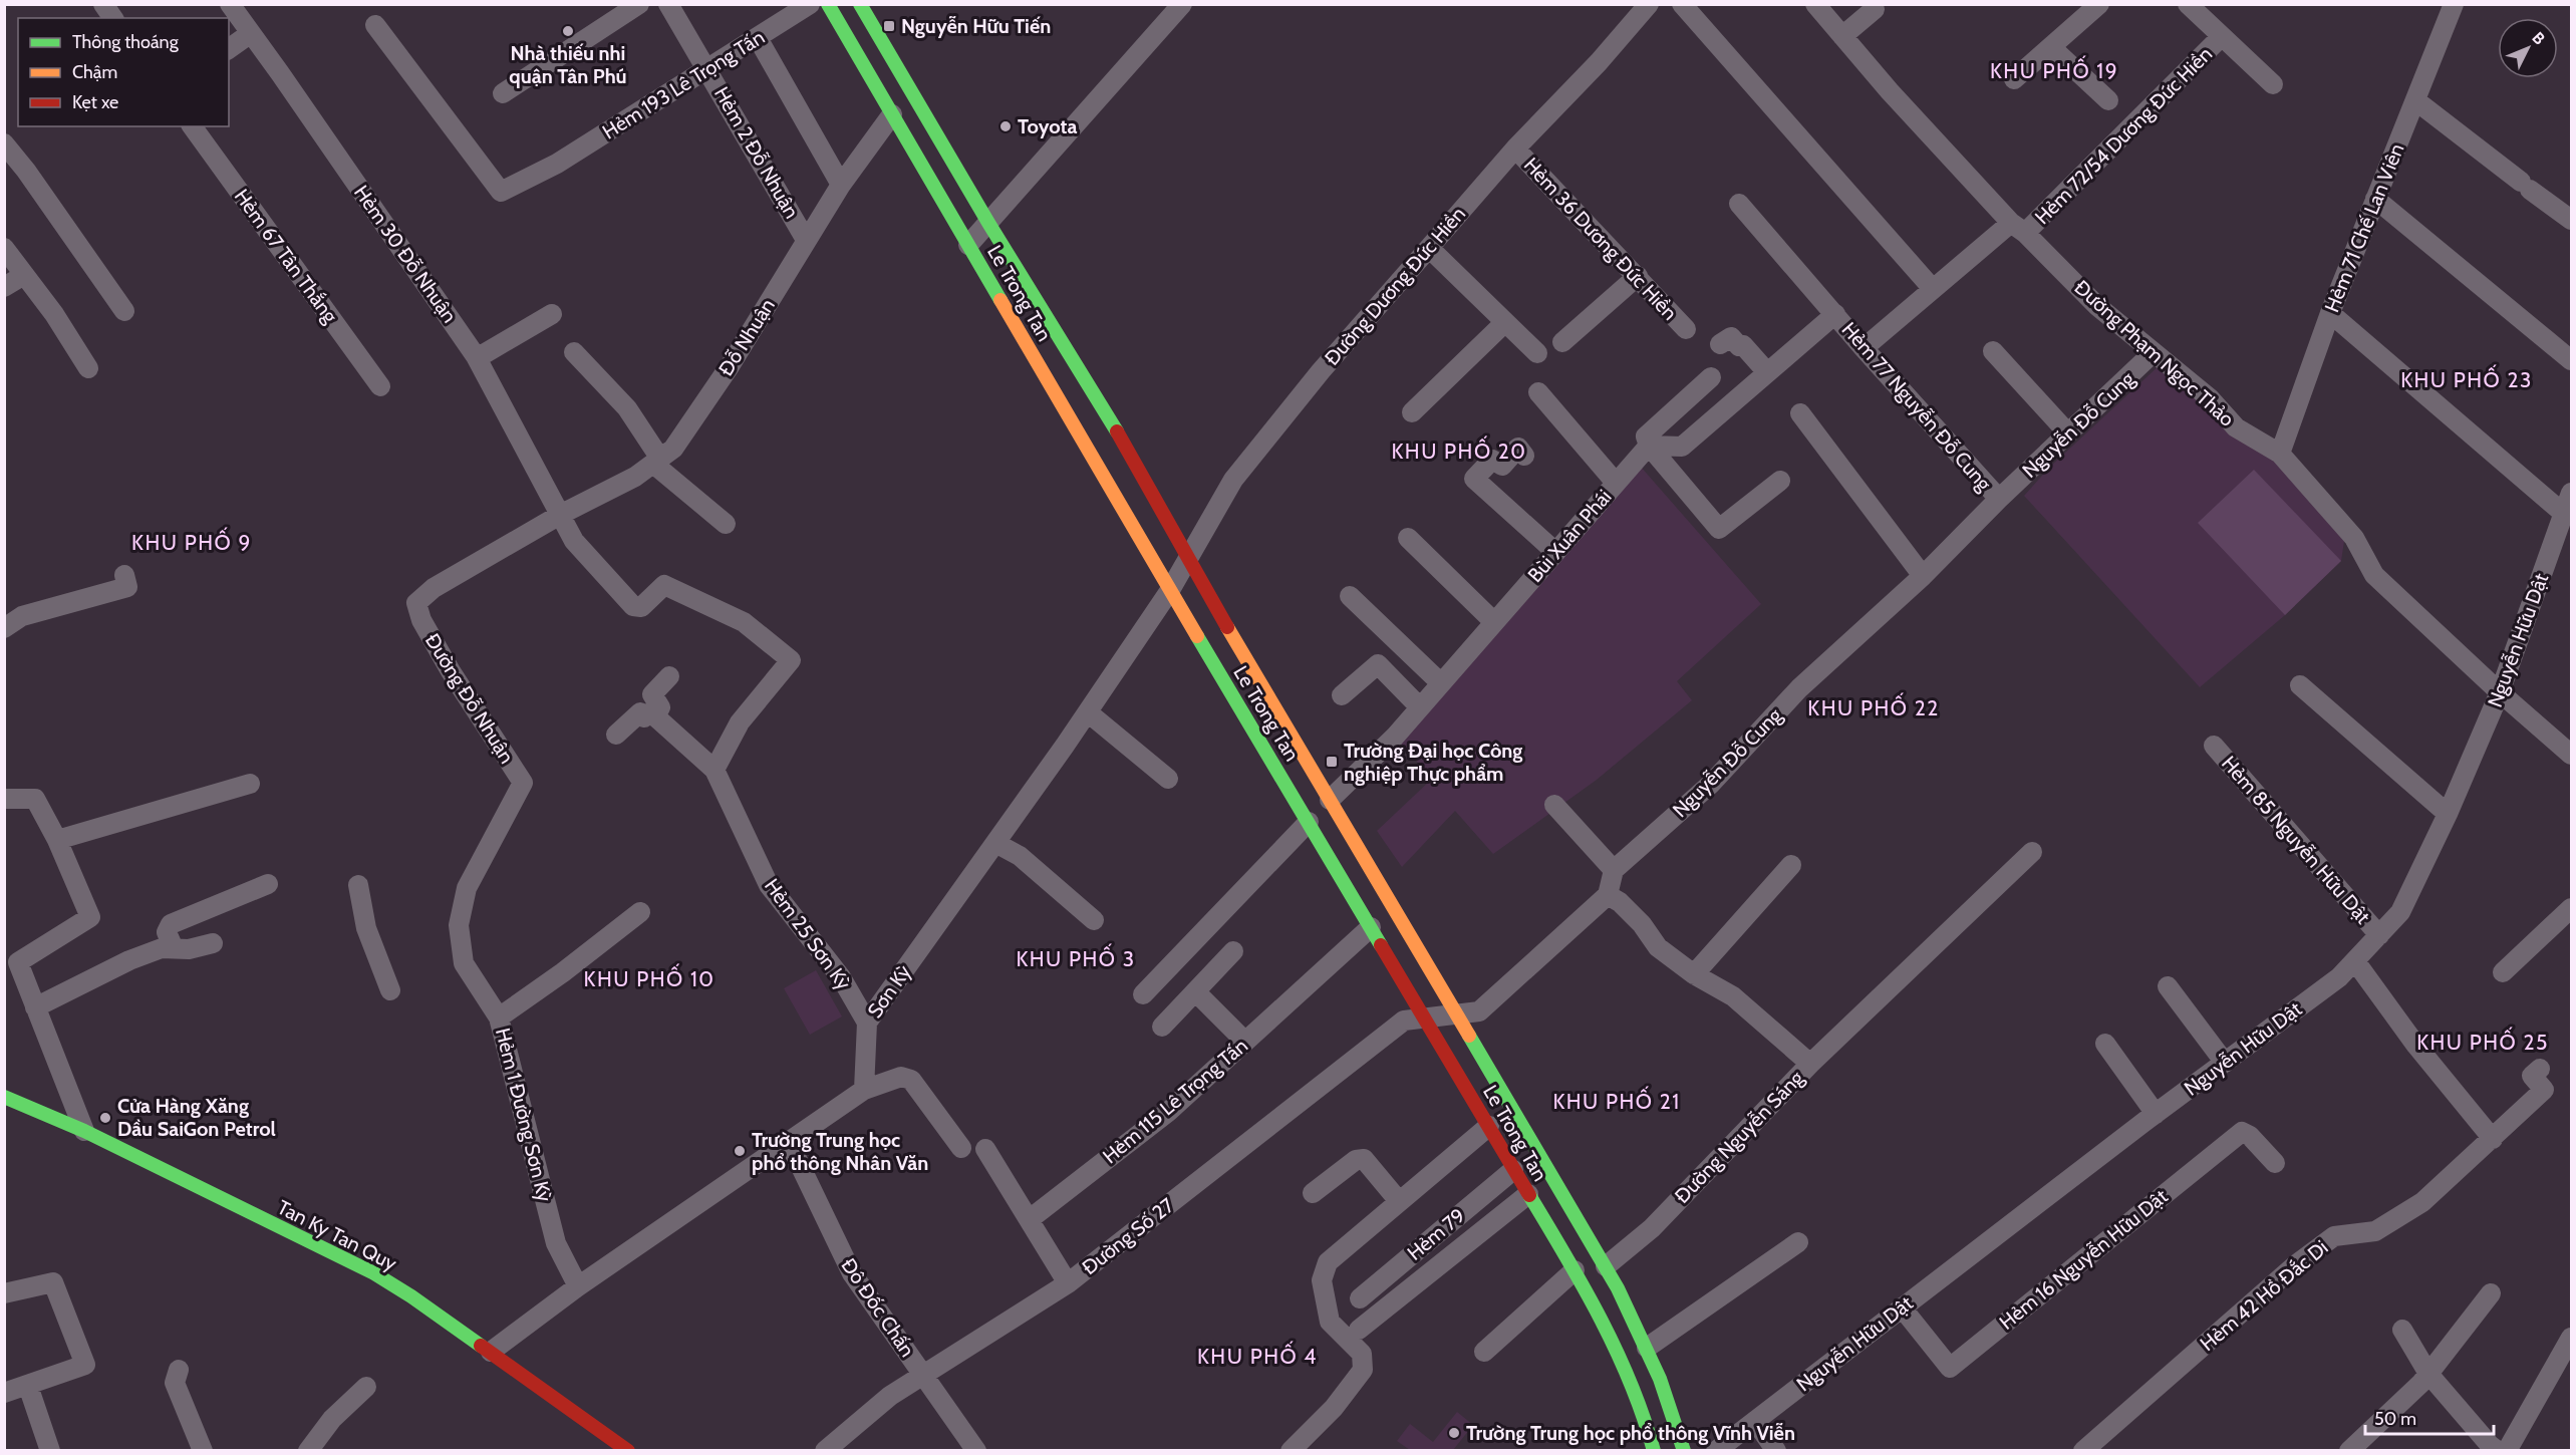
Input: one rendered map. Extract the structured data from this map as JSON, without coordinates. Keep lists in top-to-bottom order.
{
  "streets": {
    "main road": ["Le Trong Tan", "Tan Ky Tan Quy"],
    "street": [
      "Hẻm 193 Lê Trọng Tấn",
      "Hẻm 72/54 Dương Đức Hiền",
      "Hẻm 2 Đỗ Nhuận",
      "Hẻm 71 Chế Lan Viên",
      "Hẻm 36 Dương Đức Hiền",
      "Hẻm 30 Đỗ Nhuận",
      "Hẻm 67 Tân Thắng",
      "Đường Dương Đức Hiền",
      "Đỗ Nhuận",
      "Đường Phạm Ngọc Thảo",
      "Hẻm 77 Nguyễn Đỗ Cung",
      "Nguyễn Đỗ Cung",
      "Bùi Xuân Phái",
      "Nguyễn Hữu Dật",
      "Đường Đỗ Nhuận",
      "Hẻm 85 Nguyễn Hữu Dật",
      "Hẻm 25 Sơn Kỳ",
      "Sơn Kỳ",
      "Hẻm 115 Lê Trọng Tấn",
      "Hẻm 1 Đường Sơn Kỳ",
      "Đường Nguyễn Sáng",
      "Hẻm 79",
      "Đường Số 27",
      "Hẻm 16 Nguyễn Hữu Dật",
      "Hẻm 42 Hồ Đắc Di",
      "Đô Đốc Chấn"
    ]
  },
  "crossings": [
    ["Hẻm 193 Lê Trọng Tấn", "Hẻm 2 Đỗ Nhuận"],
    ["Hẻm 72/54 Dương Đức Hiền", "Đường Phạm Ngọc Thảo"],
    ["Hẻm 2 Đỗ Nhuận", "Đỗ Nhuận"],
    ["Hẻm 71 Chế Lan Viên", "Đường Phạm Ngọc Thảo"],
    ["Hẻm 36 Dương Đức Hiền", "Đường Dương Đức Hiền"],
    ["Hẻm 30 Đỗ Nhuận", "Đỗ Nhuận"],
    ["Hẻm 30 Đỗ Nhuận", "Đường Đỗ Nhuận"],
    ["Hẻm 30 Đỗ Nhuận", "Hẻm 25 Sơn Kỳ"],
    ["Đường Dương Đức Hiền", "Le Trong Tan"],
    ["Đường Dương Đức Hiền", "Sơn Kỳ"],
    ["Le Trong Tan", "Đỗ Nhuận"],
    ["Le Trong Tan", "Bùi Xuân Phái"],
    ["Le Trong Tan", "Sơn Kỳ"],
    ["Le Trong Tan", "Hẻm 115 Lê Trọng Tấn"],
    ["Le Trong Tan", "Đường Nguyễn Sáng"],
    ["Le Trong Tan", "Hẻm 79"],
    ["Le Trong Tan", "Đường Số 27"],
    ["Đỗ Nhuận", "Đường Đỗ Nhuận"],
    ["Đường Phạm Ngọc Thảo", "Nguyễn Đỗ Cung"],
    ["Đường Phạm Ngọc Thảo", "Nguyễn Hữu Dật"],
    ["Hẻm 77 Nguyễn Đỗ Cung", "Nguyễn Đỗ Cung"],
    ["Nguyễn Hữu Dật", "Hẻm 85 Nguyễn Hữu Dật"],
    ["Nguyễn Hữu Dật", "Hẻm 16 Nguyễn Hữu Dật"],
    ["Đường Đỗ Nhuận", "Hẻm 1 Đường Sơn Kỳ"],
    ["Hẻm 25 Sơn Kỳ", "Sơn Kỳ"],
    ["Đường Số 27", "Đô Đốc Chấn"]
  ],
  "districts": [
    "KHU PHỐ 19",
    "KHU PHỐ 23",
    "KHU PHỐ 20",
    "KHU PHỐ 9",
    "KHU PHỐ 22",
    "KHU PHỐ 3",
    "KHU PHỐ 10",
    "KHU PHỐ 25",
    "KHU PHỐ 21",
    "KHU PHỐ 4"
  ],
  "places": {
    "transit": ["Nguyễn Hữu Tiến", "Trường Đại học Công nghiệp Thực phẩm"],
    "other": [
      "Nhà thiếu nhi quận Tân Phú",
      "Toyota",
      "Cửa Hàng Xăng Dầu SaiGon Petrol",
      "Trường Trung học phổ thông Nhân Văn",
      "Trường Trung học phổ thông Vĩnh Viễn"
    ]
  },
  "legend": ["Thông thoáng", "Chậm", "Kẹt xe"],
  "scale_bar": "50 m",
  "north": "top right"
}
